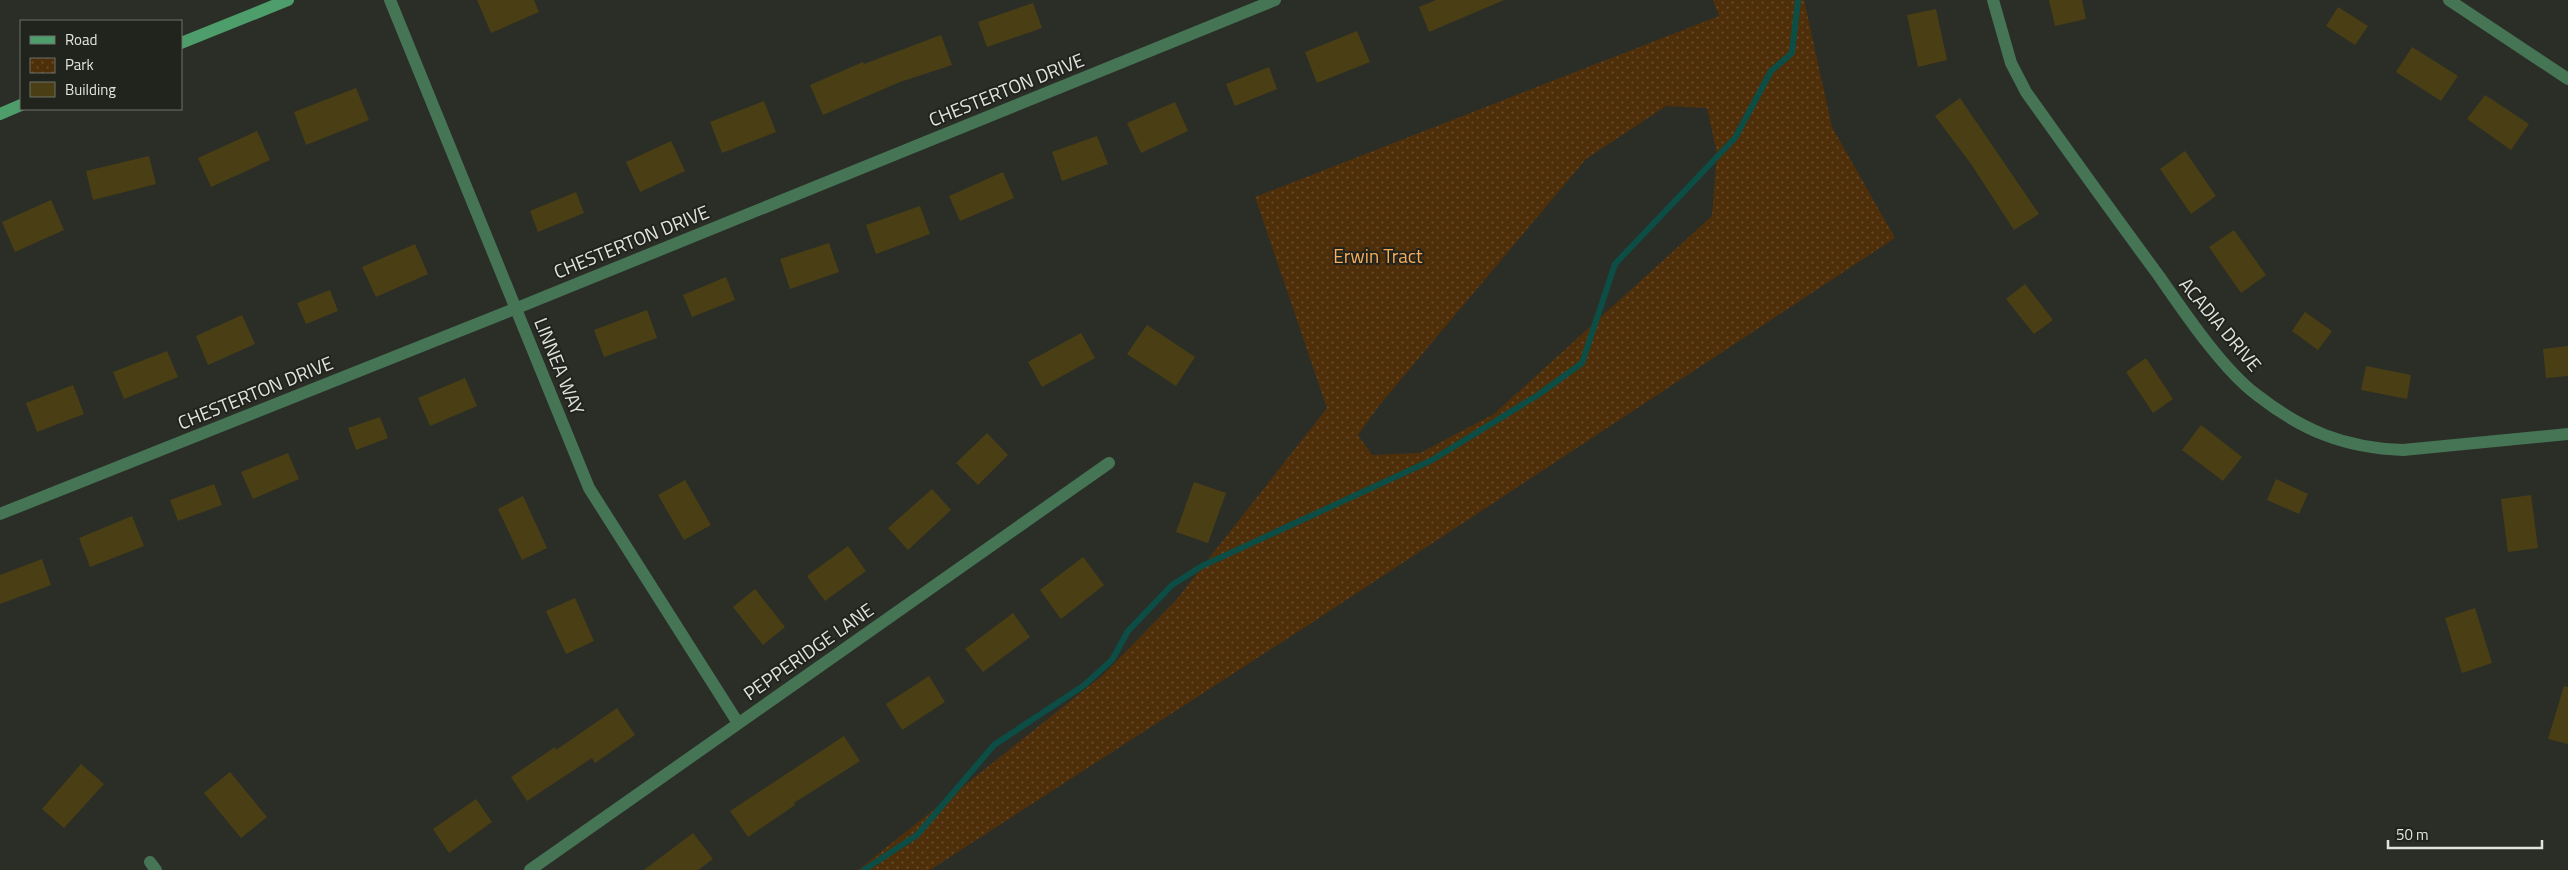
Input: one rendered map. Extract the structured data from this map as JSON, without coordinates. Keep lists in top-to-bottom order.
{
  "streets": {
    "street": [
      "CHESTERTON DRIVE",
      "ACADIA DRIVE",
      "LINNEA WAY",
      "PEPPERIDGE LANE"
    ]
  },
  "crossings": [
    ["CHESTERTON DRIVE", "LINNEA WAY"],
    ["LINNEA WAY", "PEPPERIDGE LANE"]
  ],
  "parks": ["Erwin Tract"],
  "legend": ["Road", "Park", "Building"],
  "scale_bar": "50 m"
}
